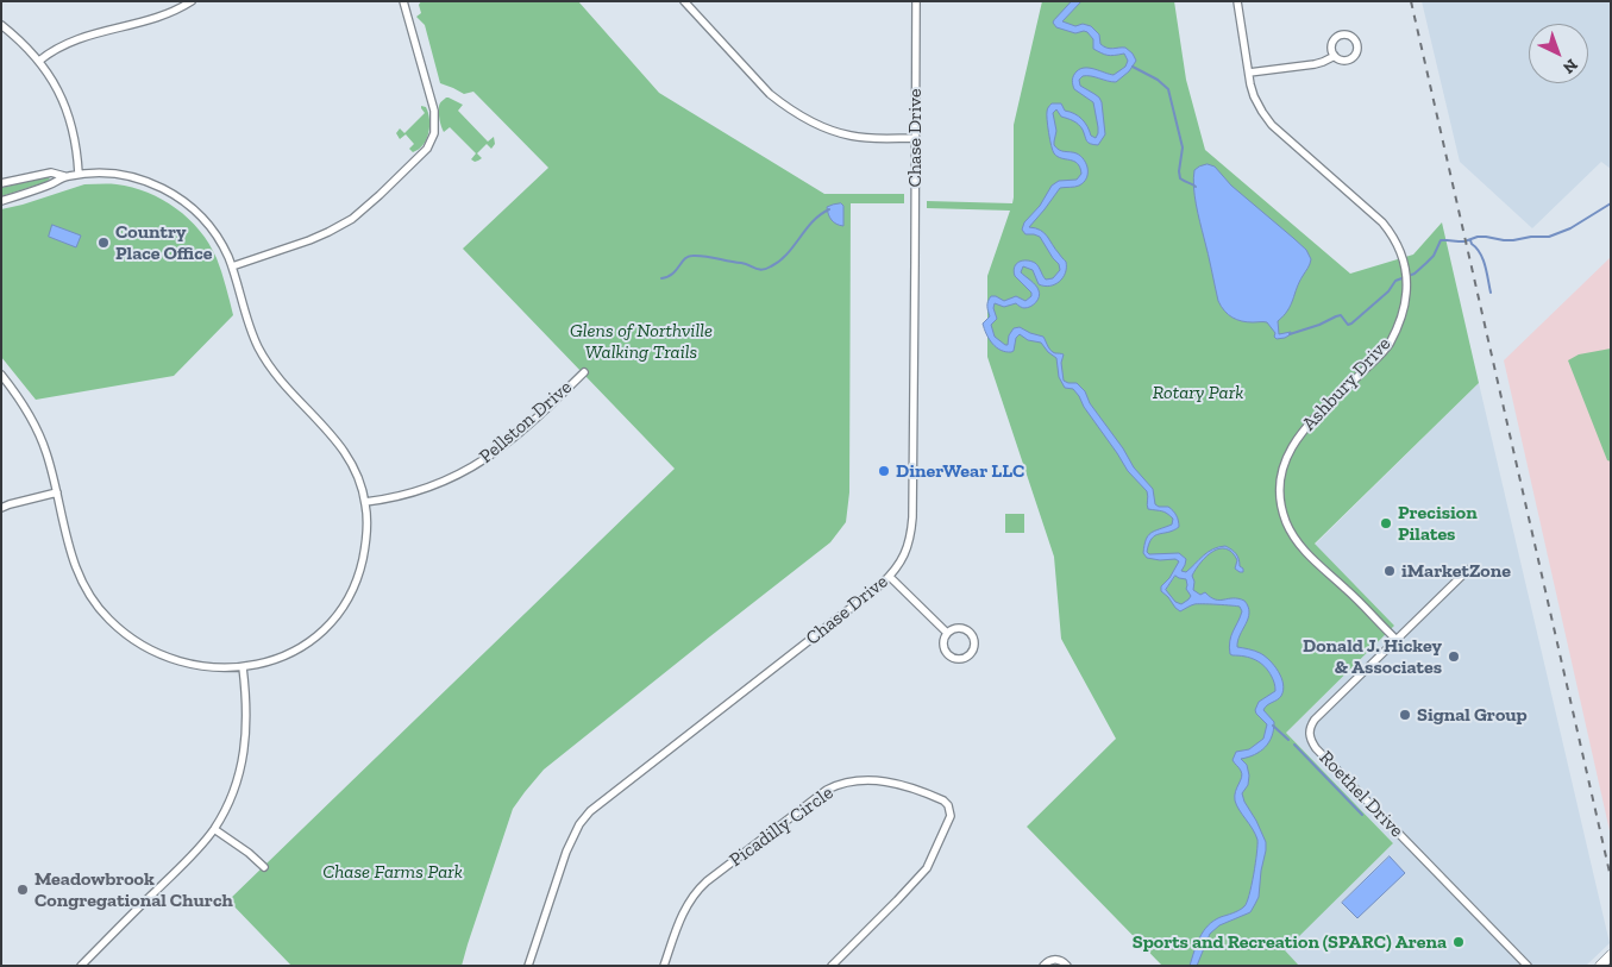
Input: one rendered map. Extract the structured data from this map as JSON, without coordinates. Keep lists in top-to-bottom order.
{
  "streets": {
    "street": [
      "Chase Drive",
      "Ashbury Drive",
      "Pellston Drive",
      "Roethel Drive",
      "Picadilly Circle"
    ]
  },
  "crossings": [
    ["Ashbury Drive", "Roethel Drive"]
  ],
  "parks": ["Glens of Northville Walking Trails", "Rotary Park", "Chase Farms Park"],
  "places": [
    "Country Place Office",
    "DinerWear LLC",
    "Precision Pilates",
    "iMarketZone",
    "Donald J. Hickey & Associates",
    "Signal Group",
    "Meadowbrook Congregational Church",
    "Sports and Recreation (SPARC) Arena"
  ],
  "north": "bottom right"
}
